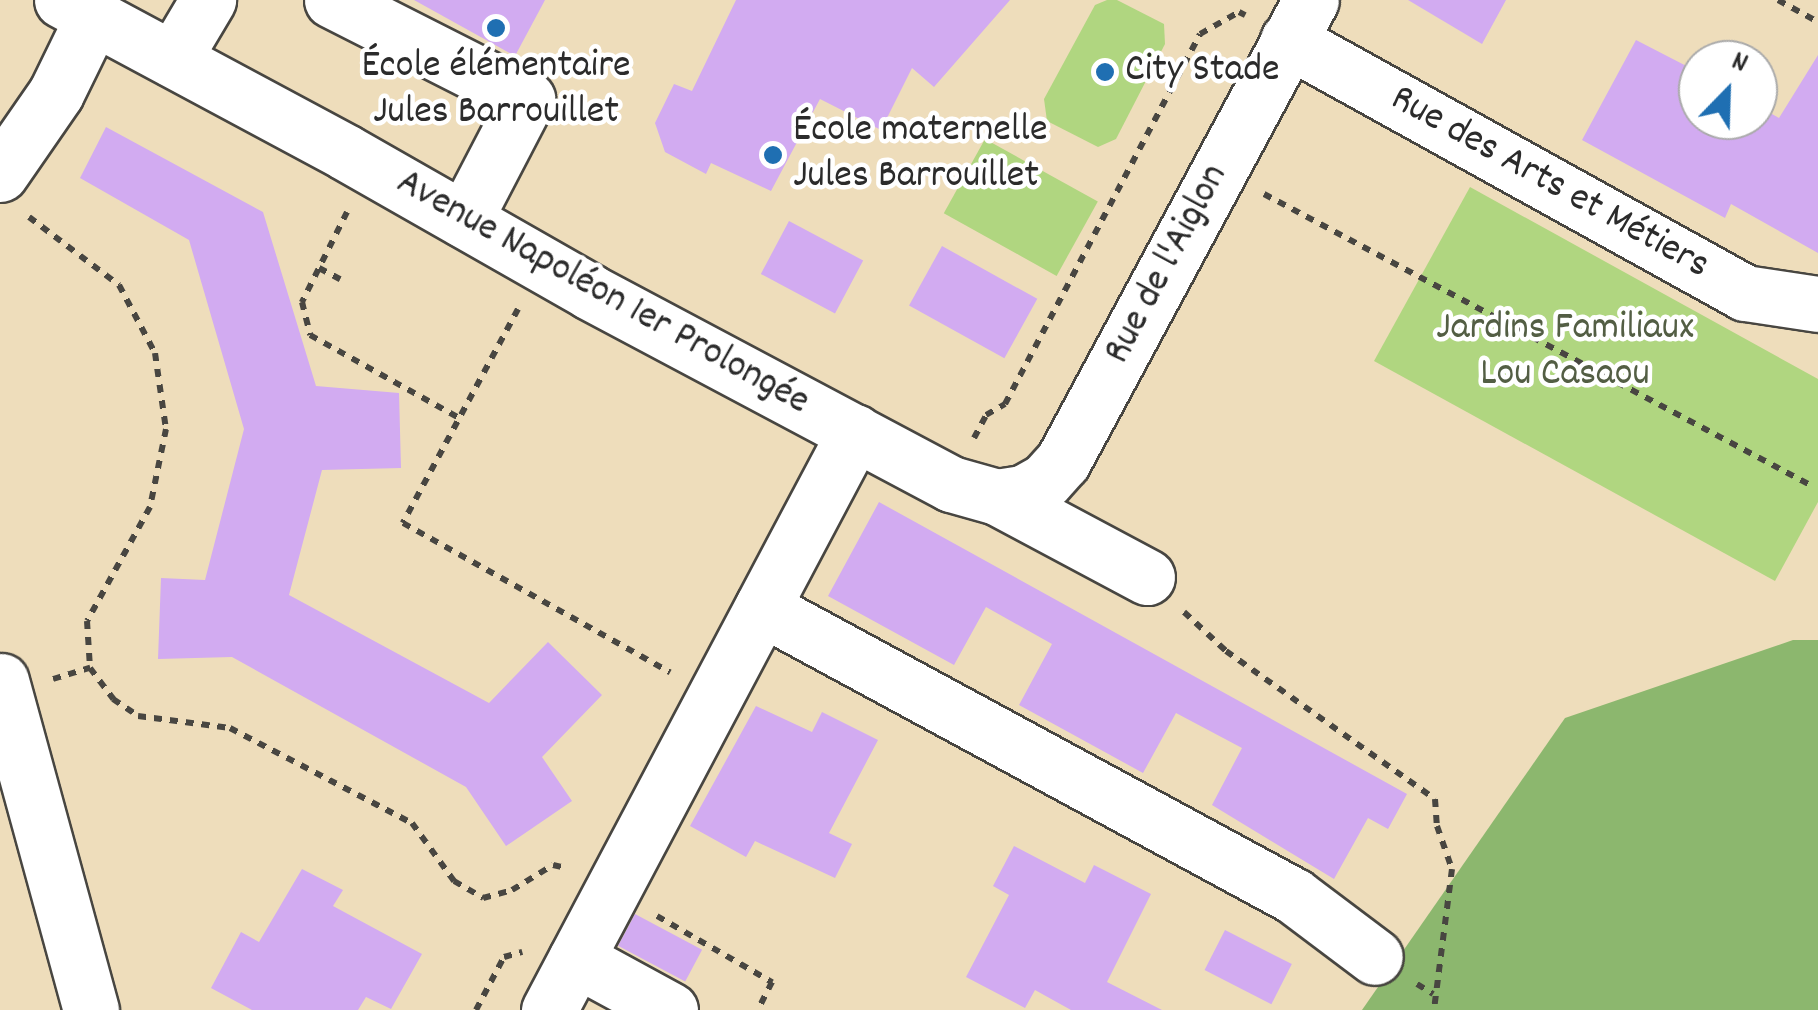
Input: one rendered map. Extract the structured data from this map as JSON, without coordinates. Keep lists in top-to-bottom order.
{
  "streets": {
    "street": ["Rue des Arts et Métiers", "Rue de l'Aiglon", "Avenue Napoléon 1er Prolongée"]
  },
  "crossings": [
    ["Rue des Arts et Métiers", "Rue de l'Aiglon"],
    ["Rue de l'Aiglon", "Avenue Napoléon 1er Prolongée"]
  ],
  "parks": ["Jardins Familiaux Lou Casaou"],
  "places": ["École élémentaire Jules Barrouillet", "City Stade", "École maternelle Jules Barrouillet"],
  "north": "top right"
}
